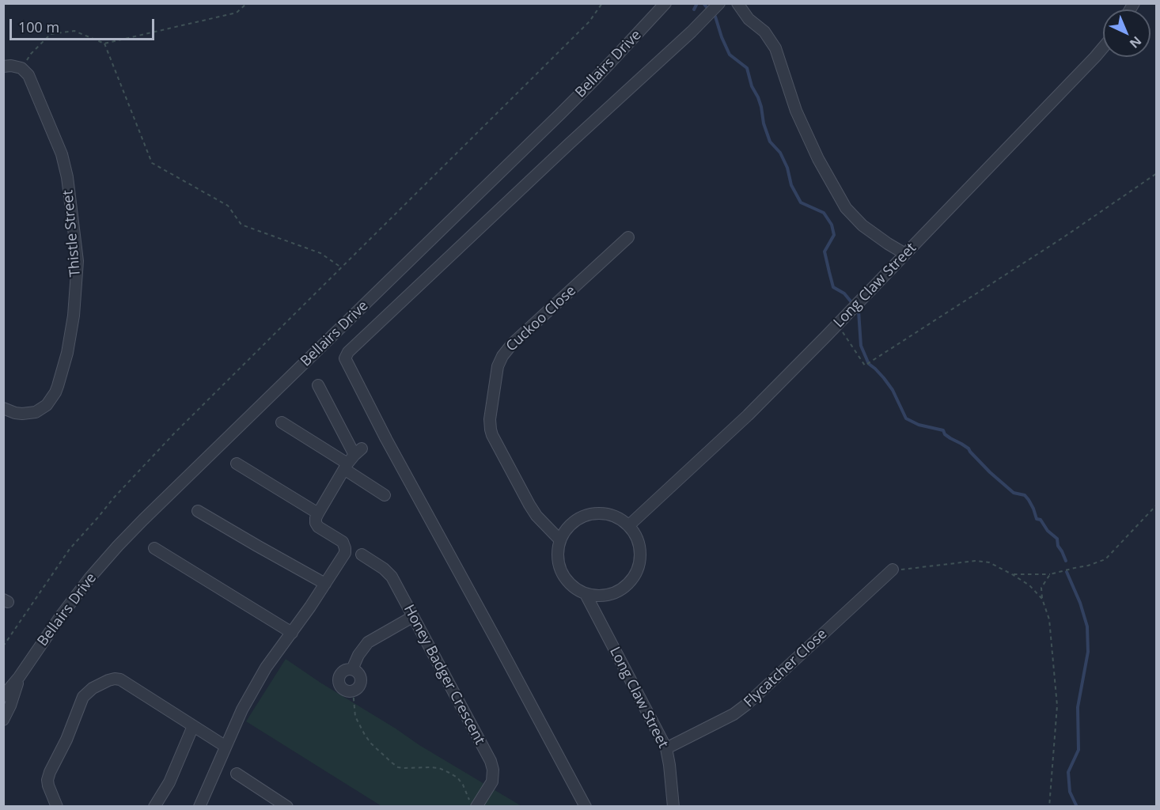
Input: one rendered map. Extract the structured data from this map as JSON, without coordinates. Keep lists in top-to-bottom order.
{
  "streets": {
    "street": [
      "Bellairs Drive",
      "Thistle Street",
      "Long Claw Street",
      "Cuckoo Close",
      "Flycatcher Close",
      "Honey Badger Crescent"
    ]
  },
  "crossings": [
    ["Long Claw Street", "Cuckoo Close"],
    ["Long Claw Street", "Flycatcher Close"]
  ],
  "scale_bar": "100 m",
  "north": "bottom right"
}
